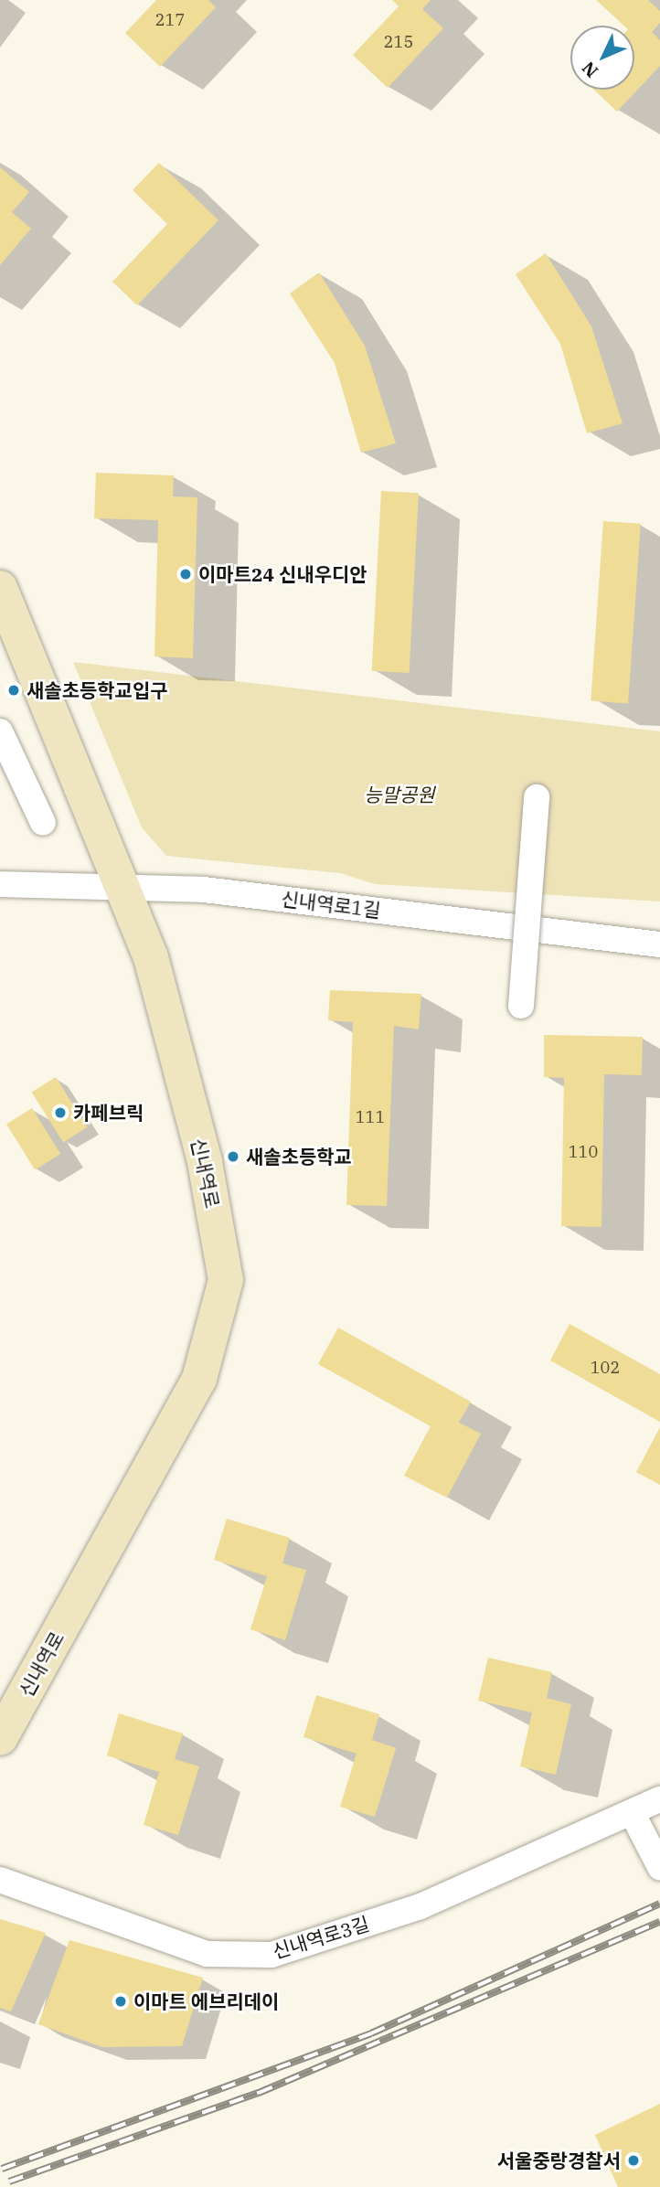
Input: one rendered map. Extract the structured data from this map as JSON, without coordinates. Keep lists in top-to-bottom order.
{
  "streets": {
    "street": ["신내역로1길", "신내역로", "신내역로3길"]
  },
  "crossings": [
    ["신내역로1길", "신내역로"]
  ],
  "parks": ["능말공원"],
  "places": [
    "이마트24 신내우디안",
    "새솔초등학교입구",
    "카페브릭",
    "새솔초등학교",
    "이마트 에브리데이",
    "서울중랑경찰서"
  ],
  "house_numbers": [
    "217",
    "215",
    "111",
    "110",
    "102"
  ],
  "north": "bottom left"
}
